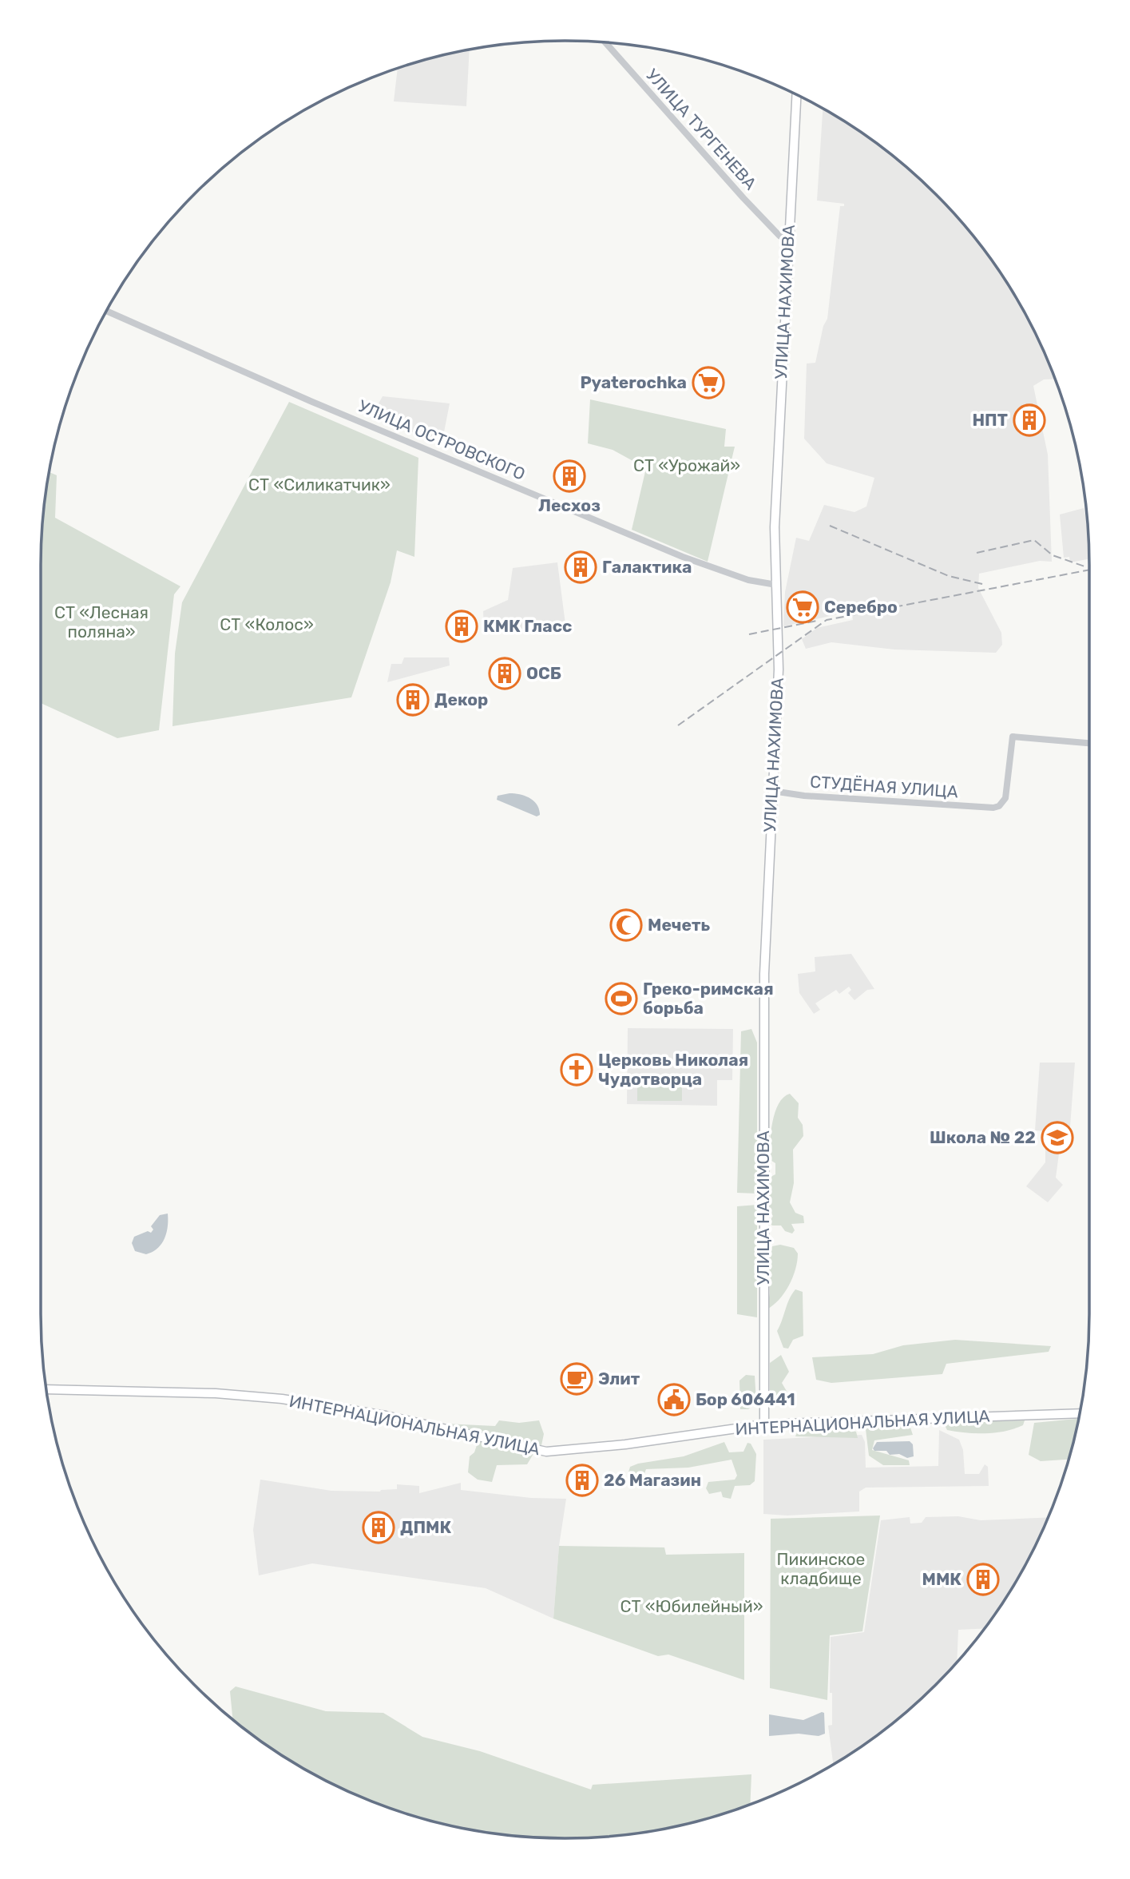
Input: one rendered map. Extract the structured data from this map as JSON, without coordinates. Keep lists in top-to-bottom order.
{
  "streets": {
    "main road": ["УЛИЦА НАХИМОВА", "ИНТЕРНАЦИОНАЛЬНАЯ УЛИЦА"],
    "street": ["УЛИЦА ТУРГЕНЕВА", "УЛИЦА ОСТРОВСКОГО", "СТУДЁНАЯ УЛИЦА"]
  },
  "crossings": [
    ["УЛИЦА ТУРГЕНЕВА", "УЛИЦА НАХИМОВА"],
    ["УЛИЦА НАХИМОВА", "УЛИЦА ОСТРОВСКОГО"],
    ["УЛИЦА НАХИМОВА", "СТУДЁНАЯ УЛИЦА"],
    ["УЛИЦА НАХИМОВА", "ИНТЕРНАЦИОНАЛЬНАЯ УЛИЦА"]
  ],
  "parks": [
    "СТ «Урожай»",
    "СТ «Силикатчик»",
    "СТ «Лесная поляна»",
    "СТ «Колос»",
    "Пикинское кладбище",
    "СТ «Юбилейный»"
  ],
  "places": {
    "supermarket": ["Pyaterochka", "Серебро"],
    "building": [
      "НПТ",
      "Лесхоз",
      "Галактика",
      "КМК Гласс",
      "ОСБ",
      "Декор",
      "26 Магазин",
      "ДПМК",
      "ММК"
    ],
    "mosque": ["Мечеть"],
    "sports": ["Греко-римская борьба"],
    "church": ["Церковь Николая Чудотворца"],
    "school or university": ["Школа № 22"],
    "cafe": ["Элит"],
    "public building": ["Бор 606441"]
  }
}
